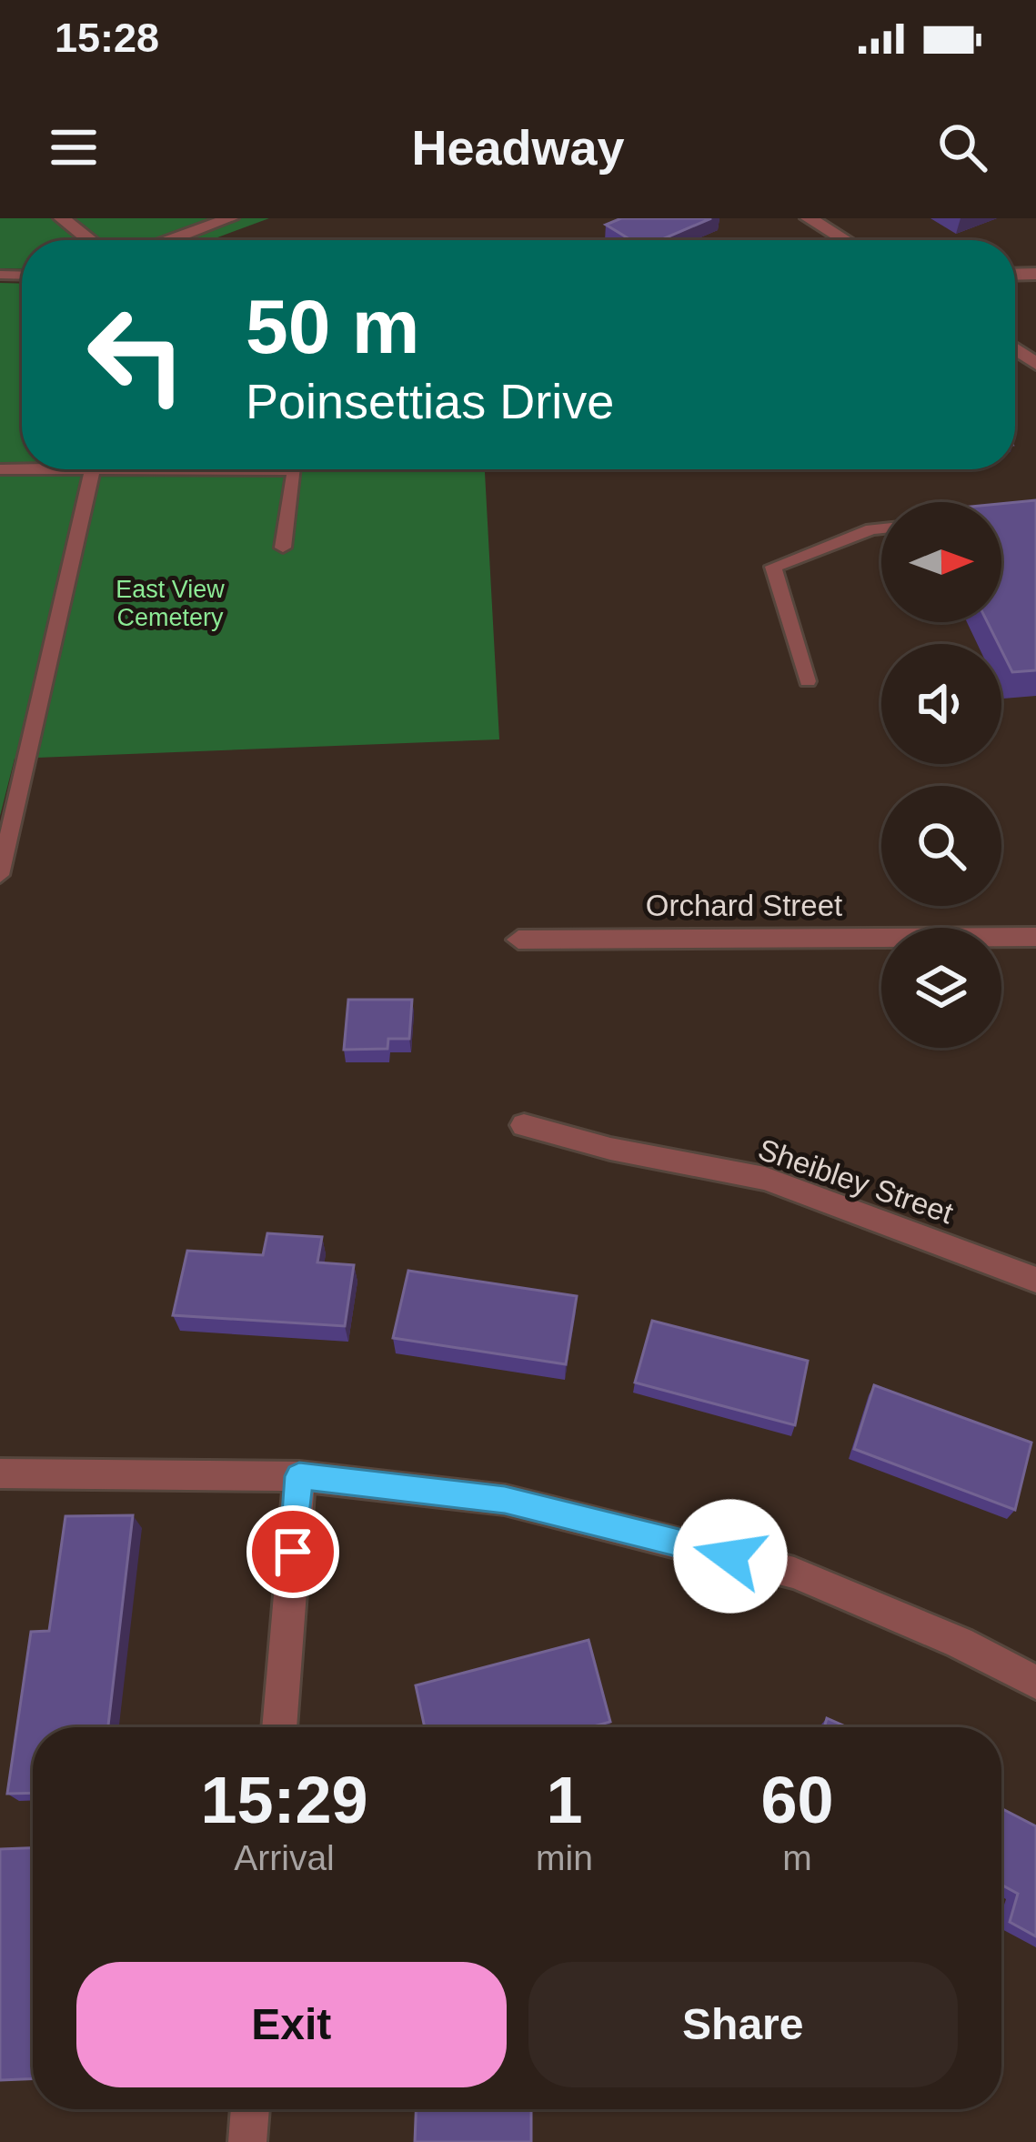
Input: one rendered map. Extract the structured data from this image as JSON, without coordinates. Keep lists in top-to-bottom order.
{
  "streets": {
    "street": ["Orchard Street", "Sheibley Street"]
  },
  "parks": ["East View Cemetery"],
  "north": "right",
  "page": {
    "status": "15:28",
    "header": "Headway",
    "turn": ["50 m", "Poinsettias Drive"],
    "eta": [
      "15:29",
      "Arrival",
      "1",
      "min",
      "60",
      "m"
    ],
    "buttons": ["Exit", "Share"]
  }
}
